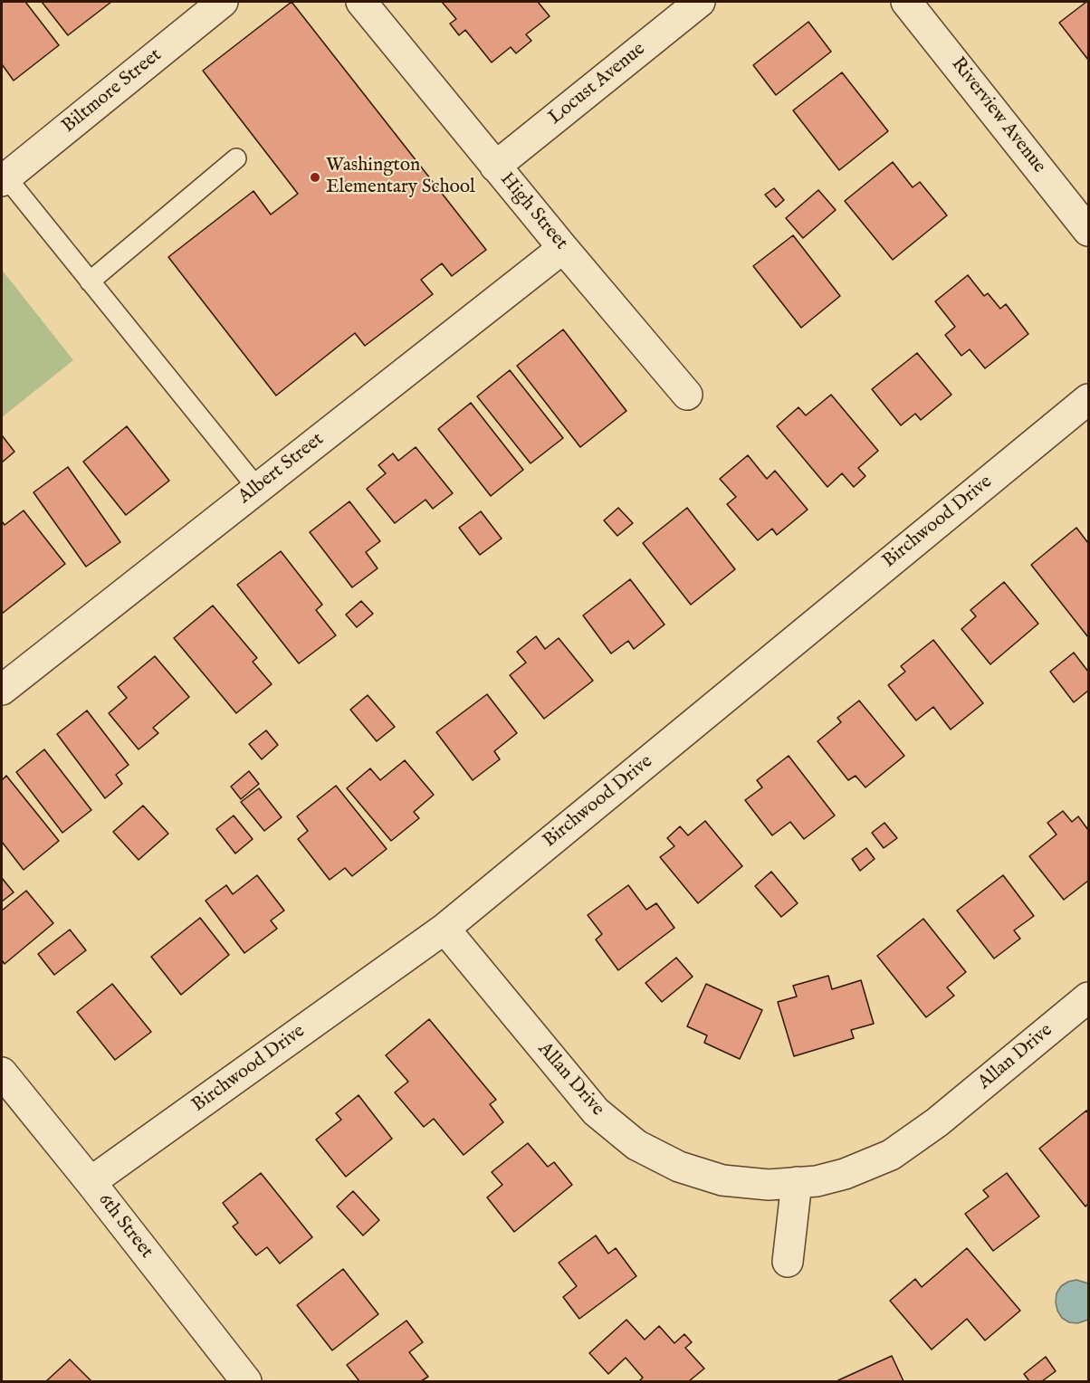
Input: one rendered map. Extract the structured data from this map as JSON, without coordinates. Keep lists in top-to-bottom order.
{
  "streets": {
    "street": [
      "Locust Avenue",
      "Biltmore Street",
      "Riverview Avenue",
      "High Street",
      "Albert Street",
      "Birchwood Drive",
      "Allan Drive",
      "6th Street"
    ]
  },
  "crossings": [
    ["Locust Avenue", "High Street"],
    ["High Street", "Albert Street"],
    ["Birchwood Drive", "Allan Drive"],
    ["Birchwood Drive", "6th Street"]
  ],
  "places": ["Washington Elementary School"]
}
